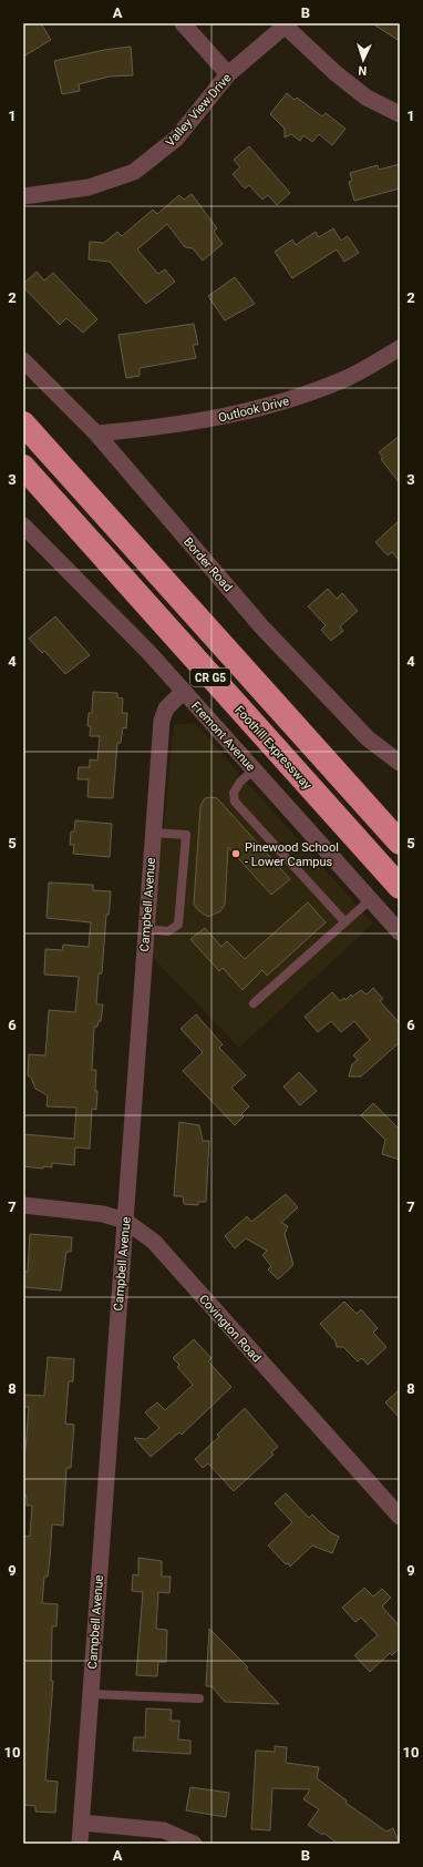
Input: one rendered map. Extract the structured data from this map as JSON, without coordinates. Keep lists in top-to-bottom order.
{
  "streets": {
    "highway": ["CR G5", "Foothill Expressway"],
    "street": [
      "Valley View Drive",
      "Outlook Drive",
      "Border Road",
      "Fremont Avenue",
      "Campbell Avenue",
      "Covington Road"
    ]
  },
  "crossings": [
    ["Outlook Drive", "Border Road"],
    ["Fremont Avenue", "Campbell Avenue"],
    ["Campbell Avenue", "Covington Road"]
  ],
  "places": ["Pinewood School - Lower Campus"],
  "north": "bottom",
  "grid": {
    "columns": ["A", "B"],
    "rows": [
      "1",
      "2",
      "3",
      "4",
      "5",
      "6",
      "7",
      "8",
      "9",
      "10"
    ]
  }
}
